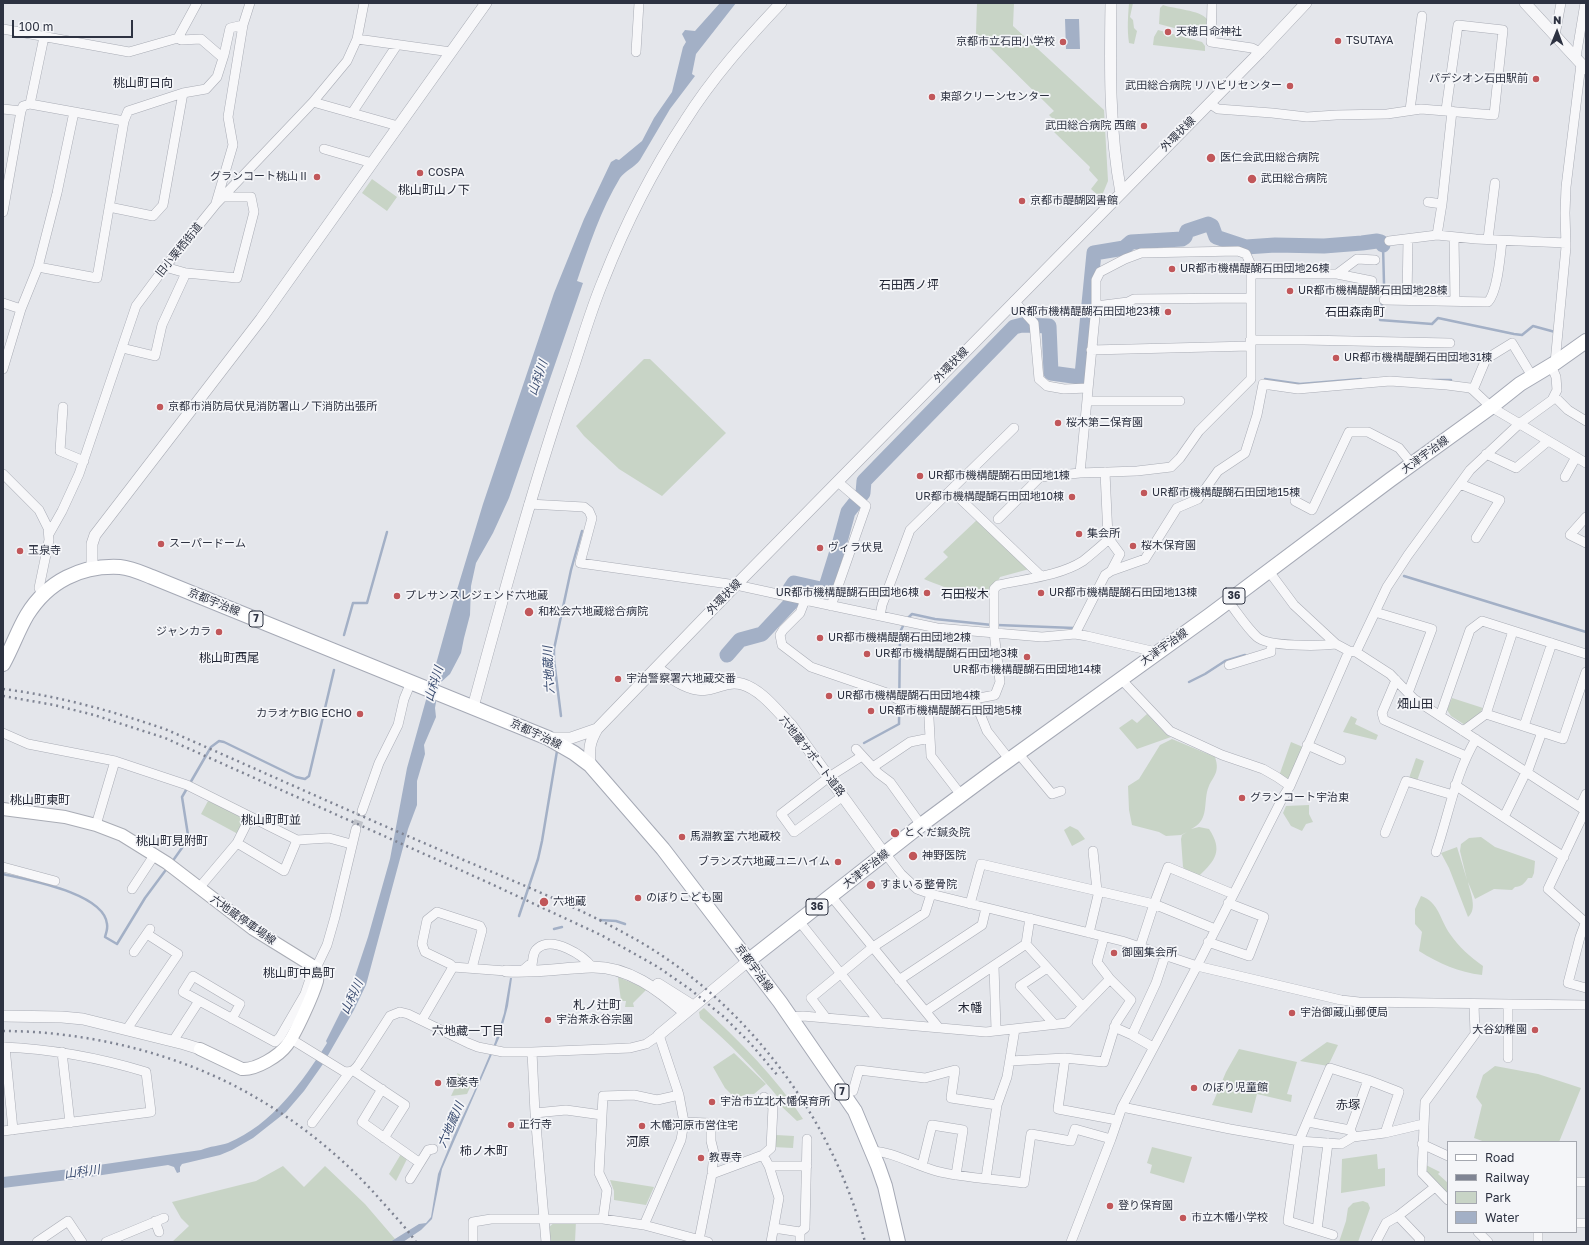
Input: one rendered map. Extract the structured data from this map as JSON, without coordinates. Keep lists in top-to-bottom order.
{
  "streets": {
    "main road": [
      "大津宇治線",
      "36",
      "京都宇治線",
      "7",
      "六地蔵停車場線"
    ],
    "street": ["外環状線", "旧小栗栖街道", "六地蔵サポート道路"]
  },
  "crossings": [
    ["外環状線", "京都宇治線"],
    ["外環状線", "六地蔵サポート道路"],
    ["大津宇治線", "京都宇治線"],
    ["大津宇治線", "六地蔵サポート道路"]
  ],
  "districts": [
    "桃山町日向",
    "桃山町山ノ下",
    "石田西ノ坪",
    "石田森南町",
    "石田桜木",
    "桃山町西尾",
    "畑山田",
    "桃山町東町",
    "桃山町町並",
    "桃山町見附町",
    "桃山町中島町",
    "札ノ辻町",
    "木幡",
    "六地藏一丁目",
    "赤塚",
    "河原",
    "柿ノ木町"
  ],
  "water": ["山科川", "六地蔵川"],
  "places": [
    "天穂日命神社",
    "TSUTAYA",
    "京都市立石田小学校",
    "パデシオン石田駅前",
    "武田総合病院 リハビリセンター",
    "東部クリーンセンター",
    "武田総合病院 西館",
    "医仁会武田総合病院",
    "COSPA",
    "グランコート桃山Ⅱ",
    "武田総合病院",
    "京都市醍醐図書館",
    "UR都市機構醍醐石田団地26棟",
    "UR都市機構醍醐石田団地28棟",
    "UR都市機構醍醐石田団地23棟",
    "UR都市機構醍醐石田団地31棟",
    "京都市消防局伏見消防署山ノ下消防出張所",
    "桜木第二保育園",
    "UR都市機構醍醐石田団地1棟",
    "UR都市機構醍醐石田団地15棟",
    "UR都市機構醍醐石田団地10棟",
    "集会所",
    "スーパードーム",
    "桜木保育園",
    "ヴィラ伏見",
    "玉泉寺",
    "UR都市機構醍醐石田団地6棟",
    "UR都市機構醍醐石田団地13棟",
    "プレサンスレジェンド六地蔵",
    "和松会六地蔵総合病院",
    "ジャンカラ",
    "UR都市機構醍醐石田団地2棟",
    "UR都市機構醍醐石田団地3棟",
    "UR都市機構醍醐石田団地14棟",
    "宇治警察署六地蔵交番",
    "UR都市機構醍醐石田団地4棟",
    "UR都市機構醍醐石田団地5棟",
    "カラオケBIG ECHO",
    "グランコート宇治東",
    "とくだ鍼灸院",
    "馬淵教室 六地蔵校",
    "神野医院",
    "ブランズ六地蔵ユニハイム",
    "すまいる整骨院",
    "のぼりこども園",
    "六地蔵",
    "御園集会所",
    "宇治御蔵山郵便局",
    "宇治茶永谷宗園",
    "大谷幼稚園",
    "極楽寺",
    "のぼり児童館",
    "宇治市立北木幡保育所",
    "正行寺",
    "木幡河原市営住宅",
    "教専寺",
    "登り保育園",
    "市立木幡小学校"
  ],
  "legend": [
    "Road",
    "Railway",
    "Park",
    "Water"
  ],
  "scale_bar": "100 m",
  "north": "top"
}
